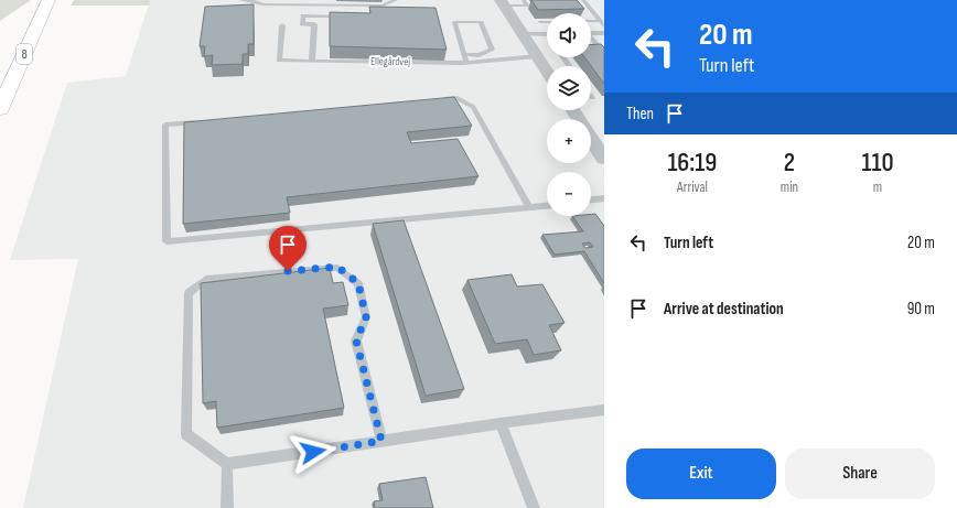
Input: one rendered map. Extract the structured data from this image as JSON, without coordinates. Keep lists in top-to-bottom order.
{
  "streets": {
    "highway": ["8"],
    "lane": ["Ellegårdvej"]
  },
  "page": {
    "turn": ["20 m", "Turn left"],
    "map_buttons": ["+", "−"],
    "then": "Then",
    "eta": [
      "16:19",
      "Arrival",
      "2",
      "min",
      "110",
      "m"
    ],
    "list": [
      {
        "name": "Turn left",
        "value": "20 m"
      },
      {
        "name": "Arrive at destination",
        "value": "90 m"
      }
    ],
    "buttons": ["Exit", "Share"]
  }
}
